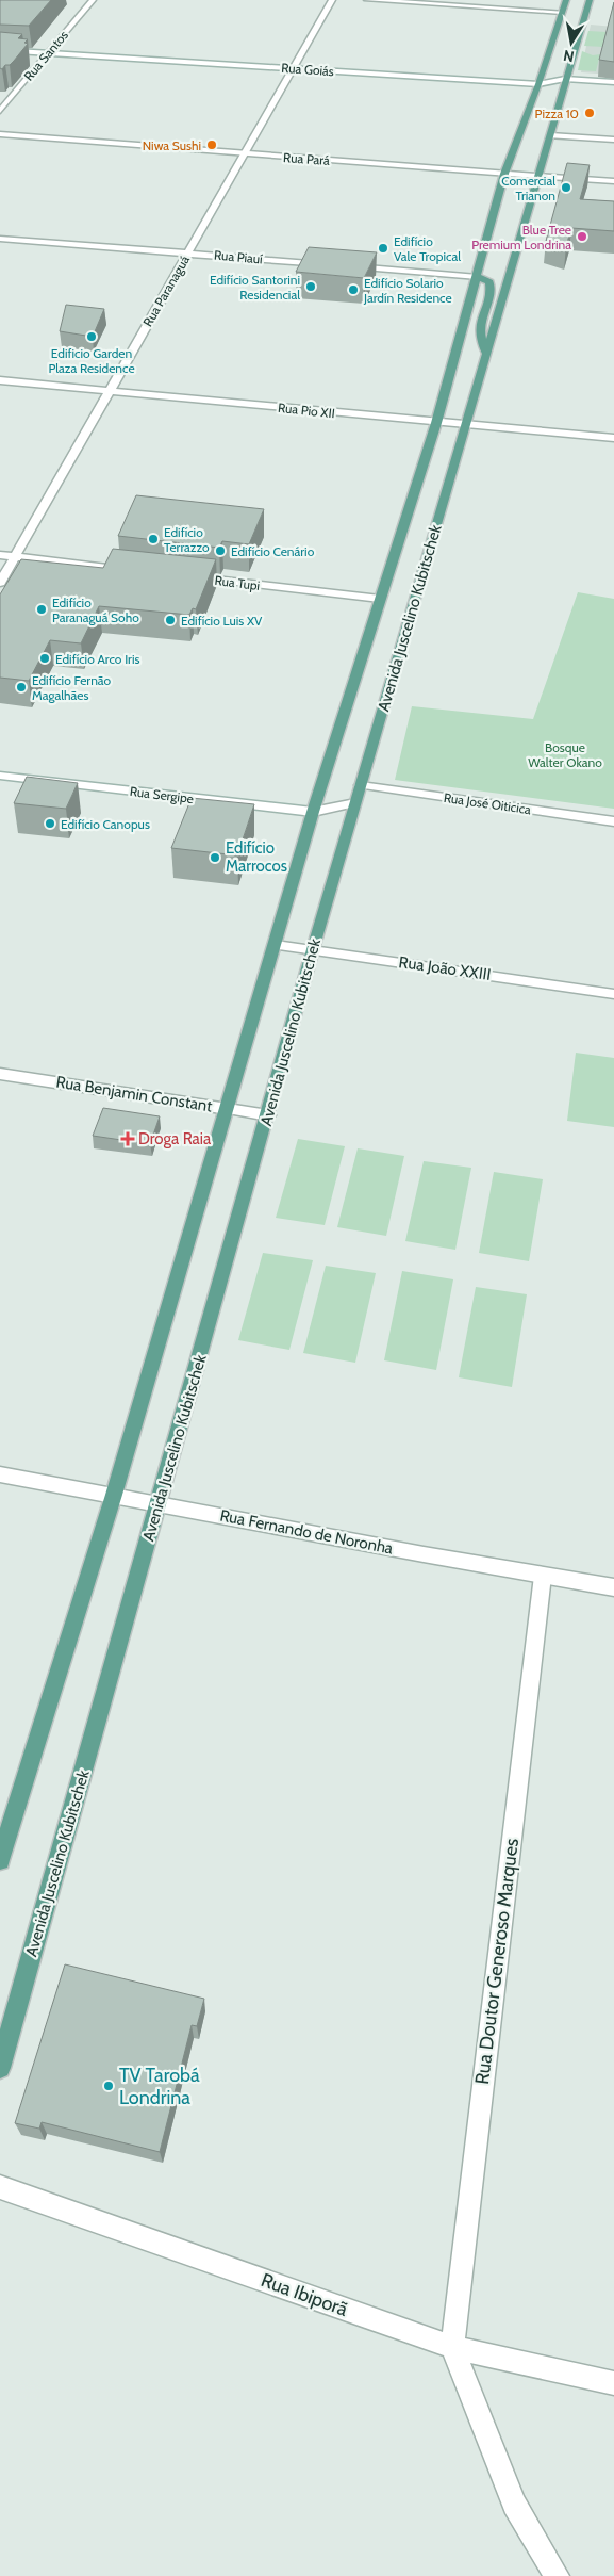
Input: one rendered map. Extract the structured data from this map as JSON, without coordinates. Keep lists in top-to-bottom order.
{
  "streets": {
    "main road": ["Avenida Juscelino Kubitschek"],
    "street": [
      "Rua Santos",
      "Rua Goiás",
      "Rua Pará",
      "Rua Piauí",
      "Rua Paranaguá",
      "Rua Pio XII",
      "Rua Tupi",
      "Rua Sergipe",
      "Rua José Oiticica",
      "Rua João XXIII",
      "Rua Benjamin Constant",
      "Rua Fernando de Noronha",
      "Rua Doutor Generoso Marques",
      "Rua Ibiporã"
    ]
  },
  "crossings": [
    ["Rua Santos", "Rua Goiás"],
    ["Rua Goiás", "Rua Paranaguá"],
    ["Rua Goiás", "Avenida Juscelino Kubitschek"],
    ["Rua Pará", "Rua Paranaguá"],
    ["Rua Pará", "Avenida Juscelino Kubitschek"],
    ["Rua Piauí", "Rua Paranaguá"],
    ["Rua Paranaguá", "Rua Pio XII"],
    ["Rua Pio XII", "Avenida Juscelino Kubitschek"],
    ["Rua Tupi", "Avenida Juscelino Kubitschek"],
    ["Avenida Juscelino Kubitschek", "Rua Sergipe"],
    ["Avenida Juscelino Kubitschek", "Rua José Oiticica"],
    ["Avenida Juscelino Kubitschek", "Rua João XXIII"],
    ["Avenida Juscelino Kubitschek", "Rua Benjamin Constant"],
    ["Avenida Juscelino Kubitschek", "Rua Fernando de Noronha"],
    ["Rua Fernando de Noronha", "Rua Doutor Generoso Marques"],
    ["Rua Doutor Generoso Marques", "Rua Ibiporã"]
  ],
  "parks": ["Bosque Walter Okano"],
  "places": {
    "other": [
      "Pizza 10",
      "Niwa Sushi",
      "Comercial Trianon",
      "Blue Tree Premium Londrina",
      "Edifício Vale Tropical",
      "Edifício Santorini Residencial",
      "Edifício Solario Jardín Residence",
      "Edificio Garden Plaza Residence",
      "Edifício Terrazzo",
      "Edifício Cenário",
      "Edifício Paranaguá Soho",
      "Edifício Luis XV",
      "Edifício Arco Iris",
      "Edifício Fernão Magalhães",
      "Edifício Canopus",
      "Edifício Marrocos",
      "TV Tarobá Londrina"
    ],
    "health": ["Droga Raia"]
  },
  "north": "bottom"
}
